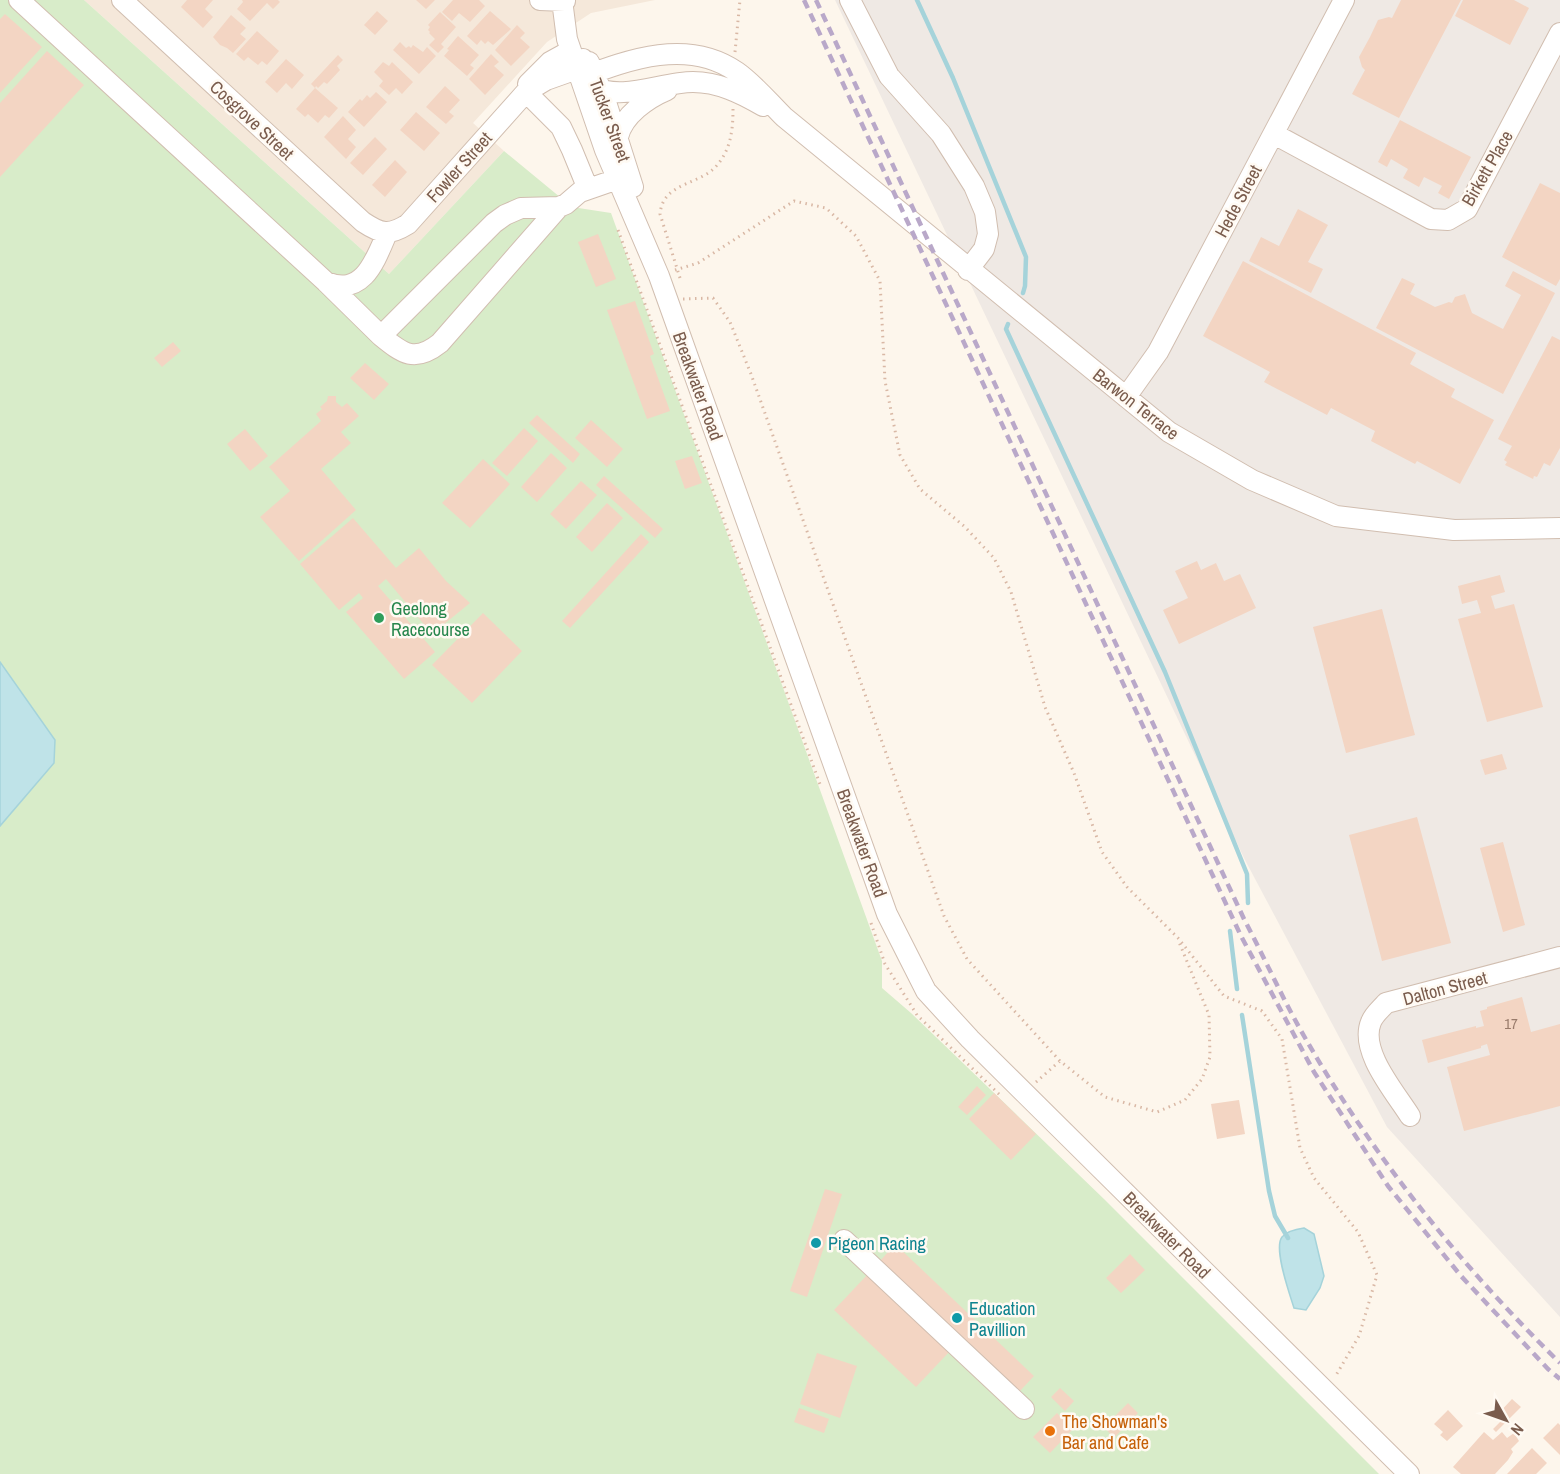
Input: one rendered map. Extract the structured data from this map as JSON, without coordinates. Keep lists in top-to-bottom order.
{
  "streets": {
    "street": [
      "Cosgrove Street",
      "Tucker Street",
      "Fowler Street",
      "Birkett Place",
      "Hede Street",
      "Breakwater Road",
      "Barwon Terrace",
      "Dalton Street"
    ]
  },
  "crossings": [
    ["Cosgrove Street", "Fowler Street"],
    ["Tucker Street", "Fowler Street"],
    ["Tucker Street", "Breakwater Road"],
    ["Tucker Street", "Barwon Terrace"],
    ["Fowler Street", "Barwon Terrace"],
    ["Birkett Place", "Hede Street"],
    ["Hede Street", "Barwon Terrace"]
  ],
  "places": [
    "Geelong Racecourse",
    "Pigeon Racing",
    "Education Pavillion",
    "The Showman's Bar and Cafe"
  ],
  "house_numbers": ["17"],
  "north": "bottom right"
}
